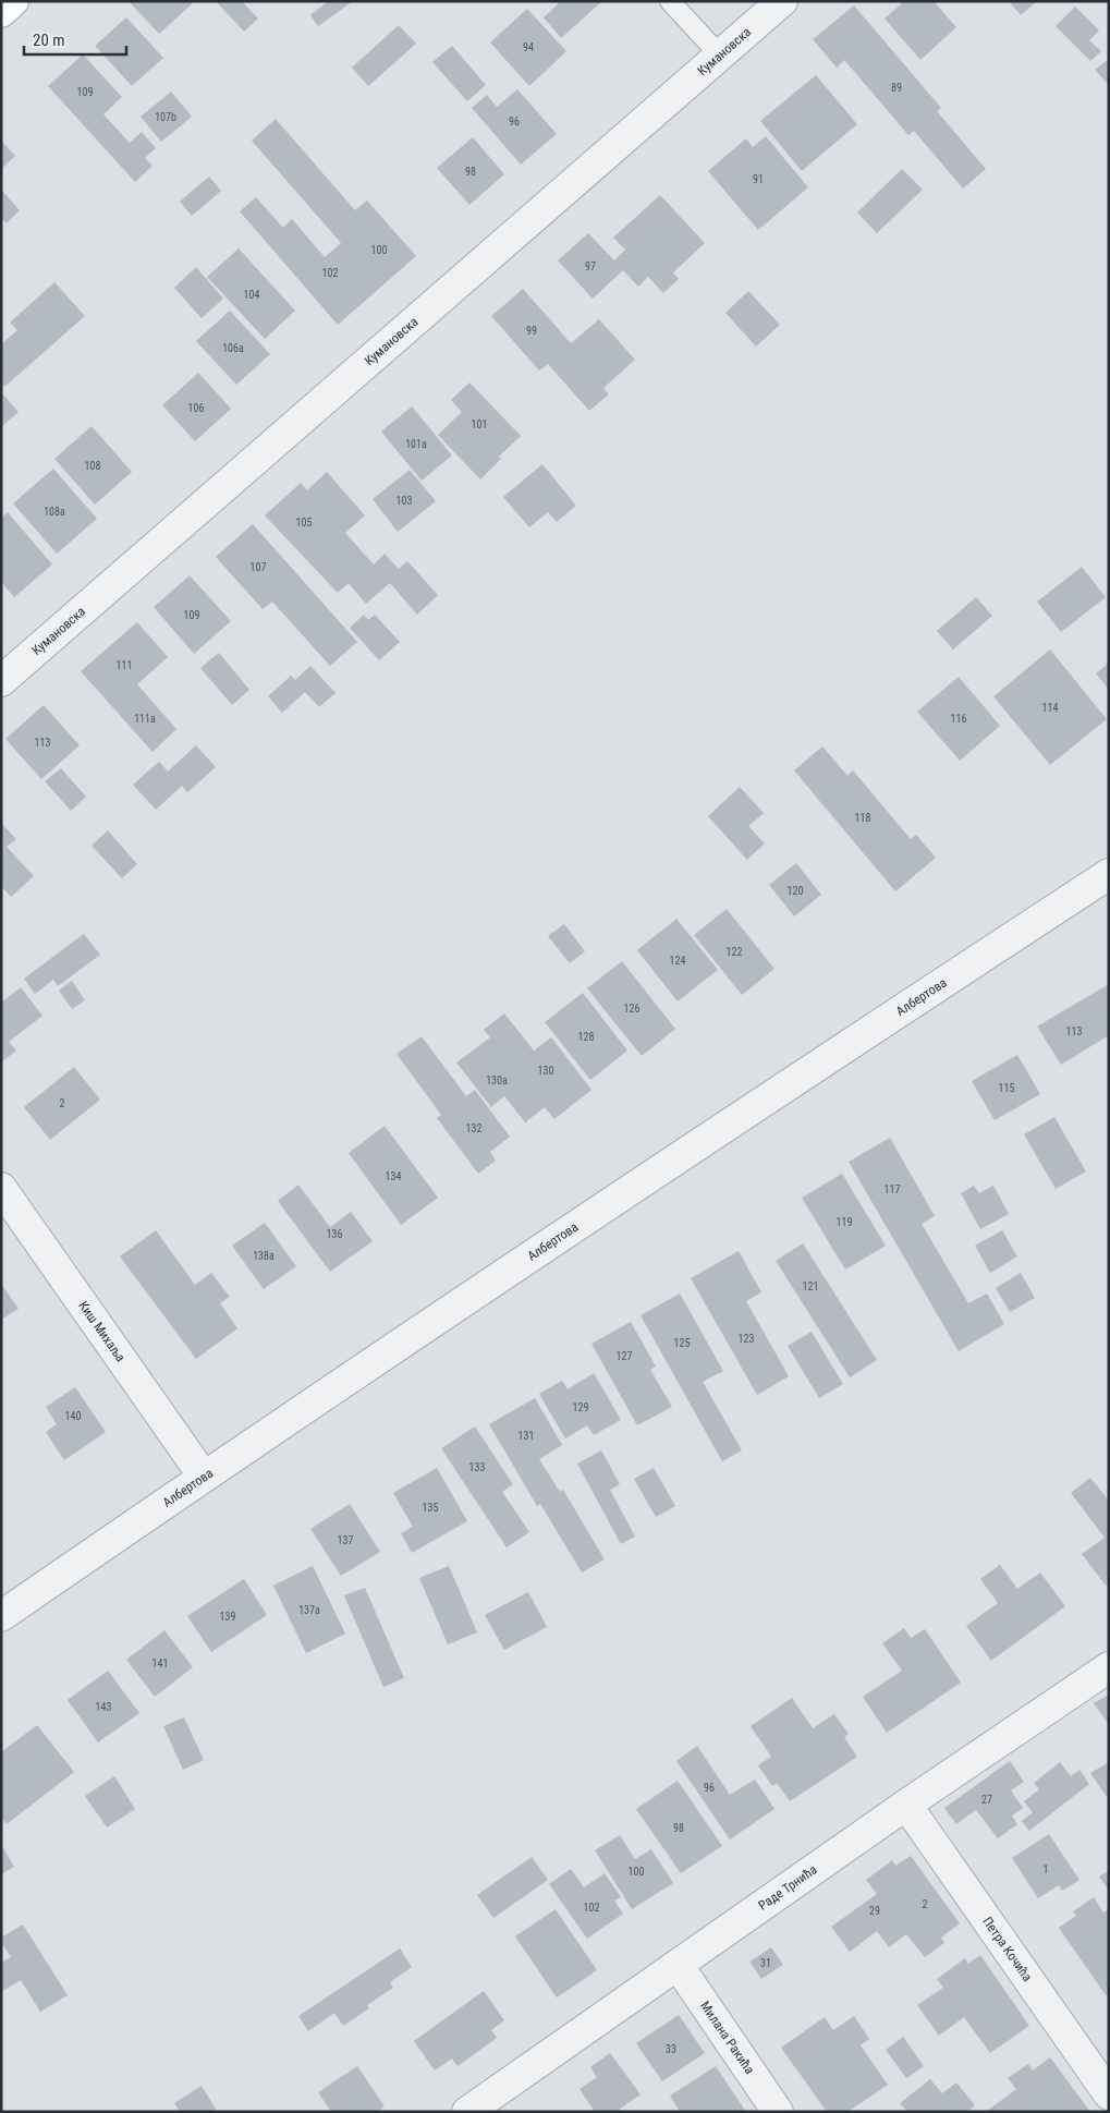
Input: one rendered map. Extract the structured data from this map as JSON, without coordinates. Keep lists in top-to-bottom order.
{
  "streets": {
    "street": [
      "Кумановска",
      "Албертова",
      "Киш Михаља",
      "Раде Трнића",
      "Петра Кочића",
      "Милана Ракића"
    ]
  },
  "crossings": [
    ["Албертова", "Киш Михаља"],
    ["Раде Трнића", "Петра Кочића"],
    ["Раде Трнића", "Милана Ракића"]
  ],
  "house_numbers": [
    "94",
    "89",
    "109",
    "107b",
    "96",
    "98",
    "91",
    "100",
    "97",
    "102",
    "104",
    "99",
    "106a",
    "106",
    "101",
    "101a",
    "108",
    "103",
    "108a",
    "105",
    "107",
    "109",
    "111",
    "114",
    "111a",
    "116",
    "113",
    "118",
    "120",
    "122",
    "124",
    "126",
    "113",
    "128",
    "130",
    "130a",
    "115",
    "2",
    "132",
    "134",
    "117",
    "119",
    "136",
    "138a",
    "121",
    "123",
    "125",
    "127",
    "129",
    "140",
    "131",
    "133",
    "135",
    "137",
    "137a",
    "139",
    "141",
    "143",
    "96",
    "27",
    "98",
    "1",
    "100",
    "2",
    "102",
    "29",
    "31",
    "33"
  ],
  "scale_bar": "20 m"
}
